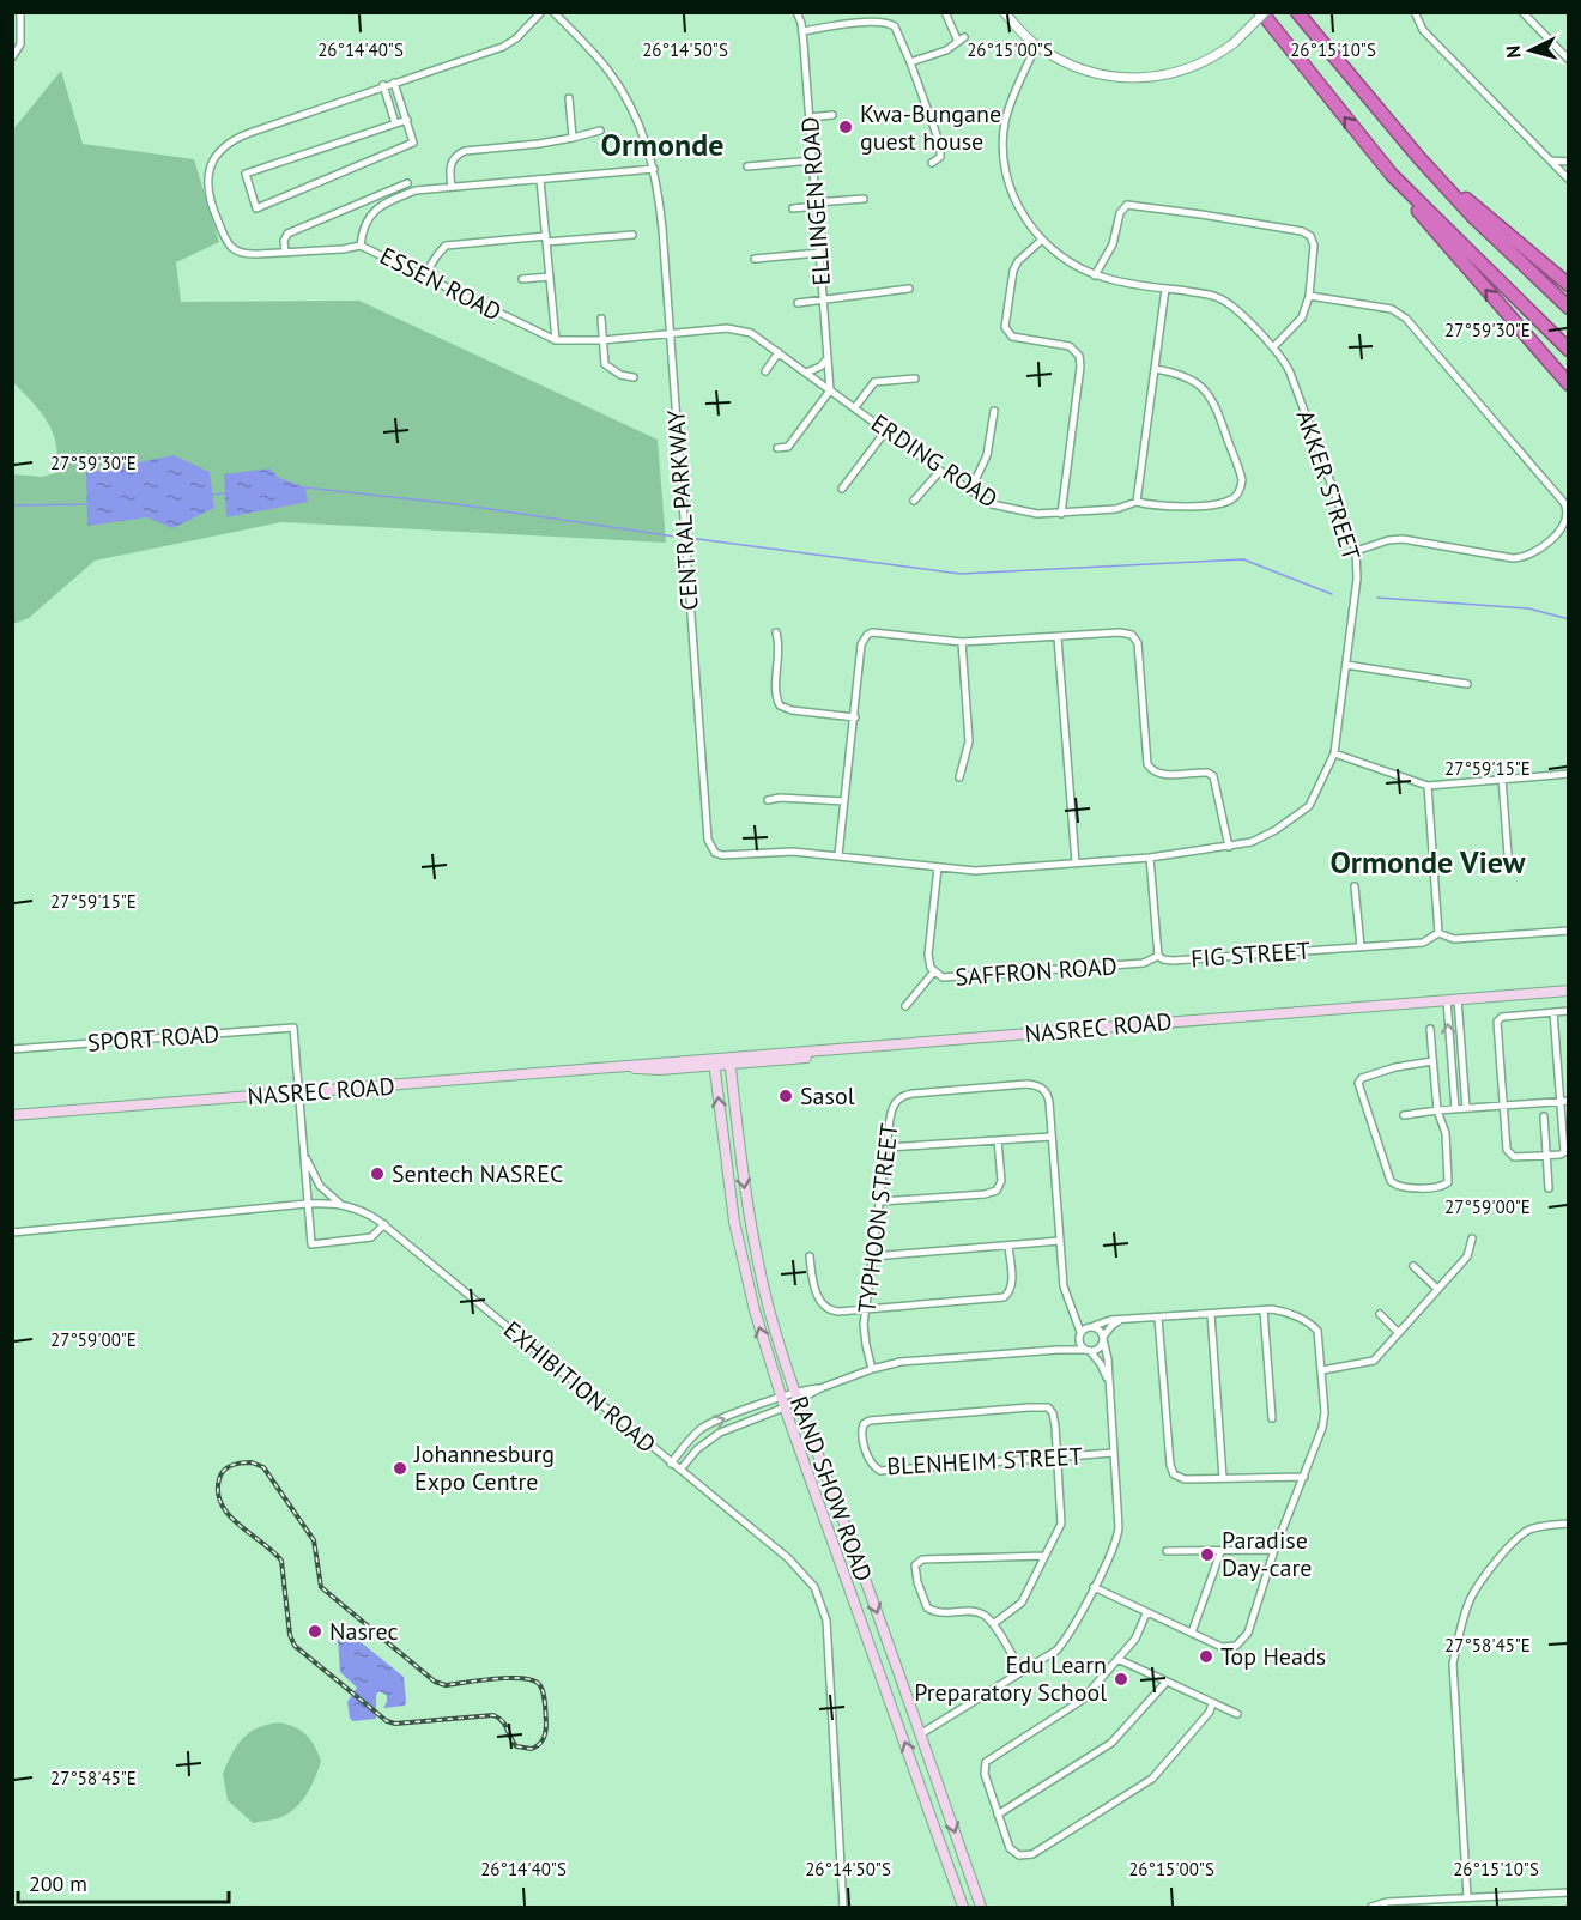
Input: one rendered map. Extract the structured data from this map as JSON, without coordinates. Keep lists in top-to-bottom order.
{
  "streets": {
    "main road": ["NASREC ROAD", "RAND SHOW ROAD"],
    "street": [
      "ELLINGEN ROAD",
      "ESSEN ROAD",
      "ERDING ROAD",
      "AKKER STREET",
      "CENTRAL PARKWAY",
      "FIG STREET",
      "SAFFRON ROAD",
      "SPORT ROAD",
      "TYPHOON STREET",
      "EXHIBITION ROAD",
      "BLENHEIM STREET"
    ]
  },
  "crossings": [
    ["ELLINGEN ROAD", "ERDING ROAD"],
    ["ESSEN ROAD", "ERDING ROAD"],
    ["ESSEN ROAD", "CENTRAL PARKWAY"],
    ["ERDING ROAD", "CENTRAL PARKWAY"],
    ["AKKER STREET", "CENTRAL PARKWAY"],
    ["AKKER STREET", "FIG STREET"],
    ["AKKER STREET", "SAFFRON ROAD"],
    ["FIG STREET", "SAFFRON ROAD"],
    ["NASREC ROAD", "SPORT ROAD"],
    ["NASREC ROAD", "RAND SHOW ROAD"]
  ],
  "districts": ["Ormonde", "Ormonde View"],
  "places": [
    "Kwa-Bungane guest house",
    "Sasol",
    "Sentech NASREC",
    "Johannesburg Expo Centre",
    "Paradise Day-care",
    "Nasrec",
    "Top Heads",
    "Edu Learn Preparatory School"
  ],
  "scale_bar": "200 m",
  "north": "left",
  "coordinates": [
    "26°14'40\"S",
    "26°14'50\"S",
    "26°15'00\"S",
    "26°15'10\"S",
    "27°59'30\"E",
    "27°59'15\"E",
    "27°59'00\"E",
    "27°58'45\"E"
  ]
}
